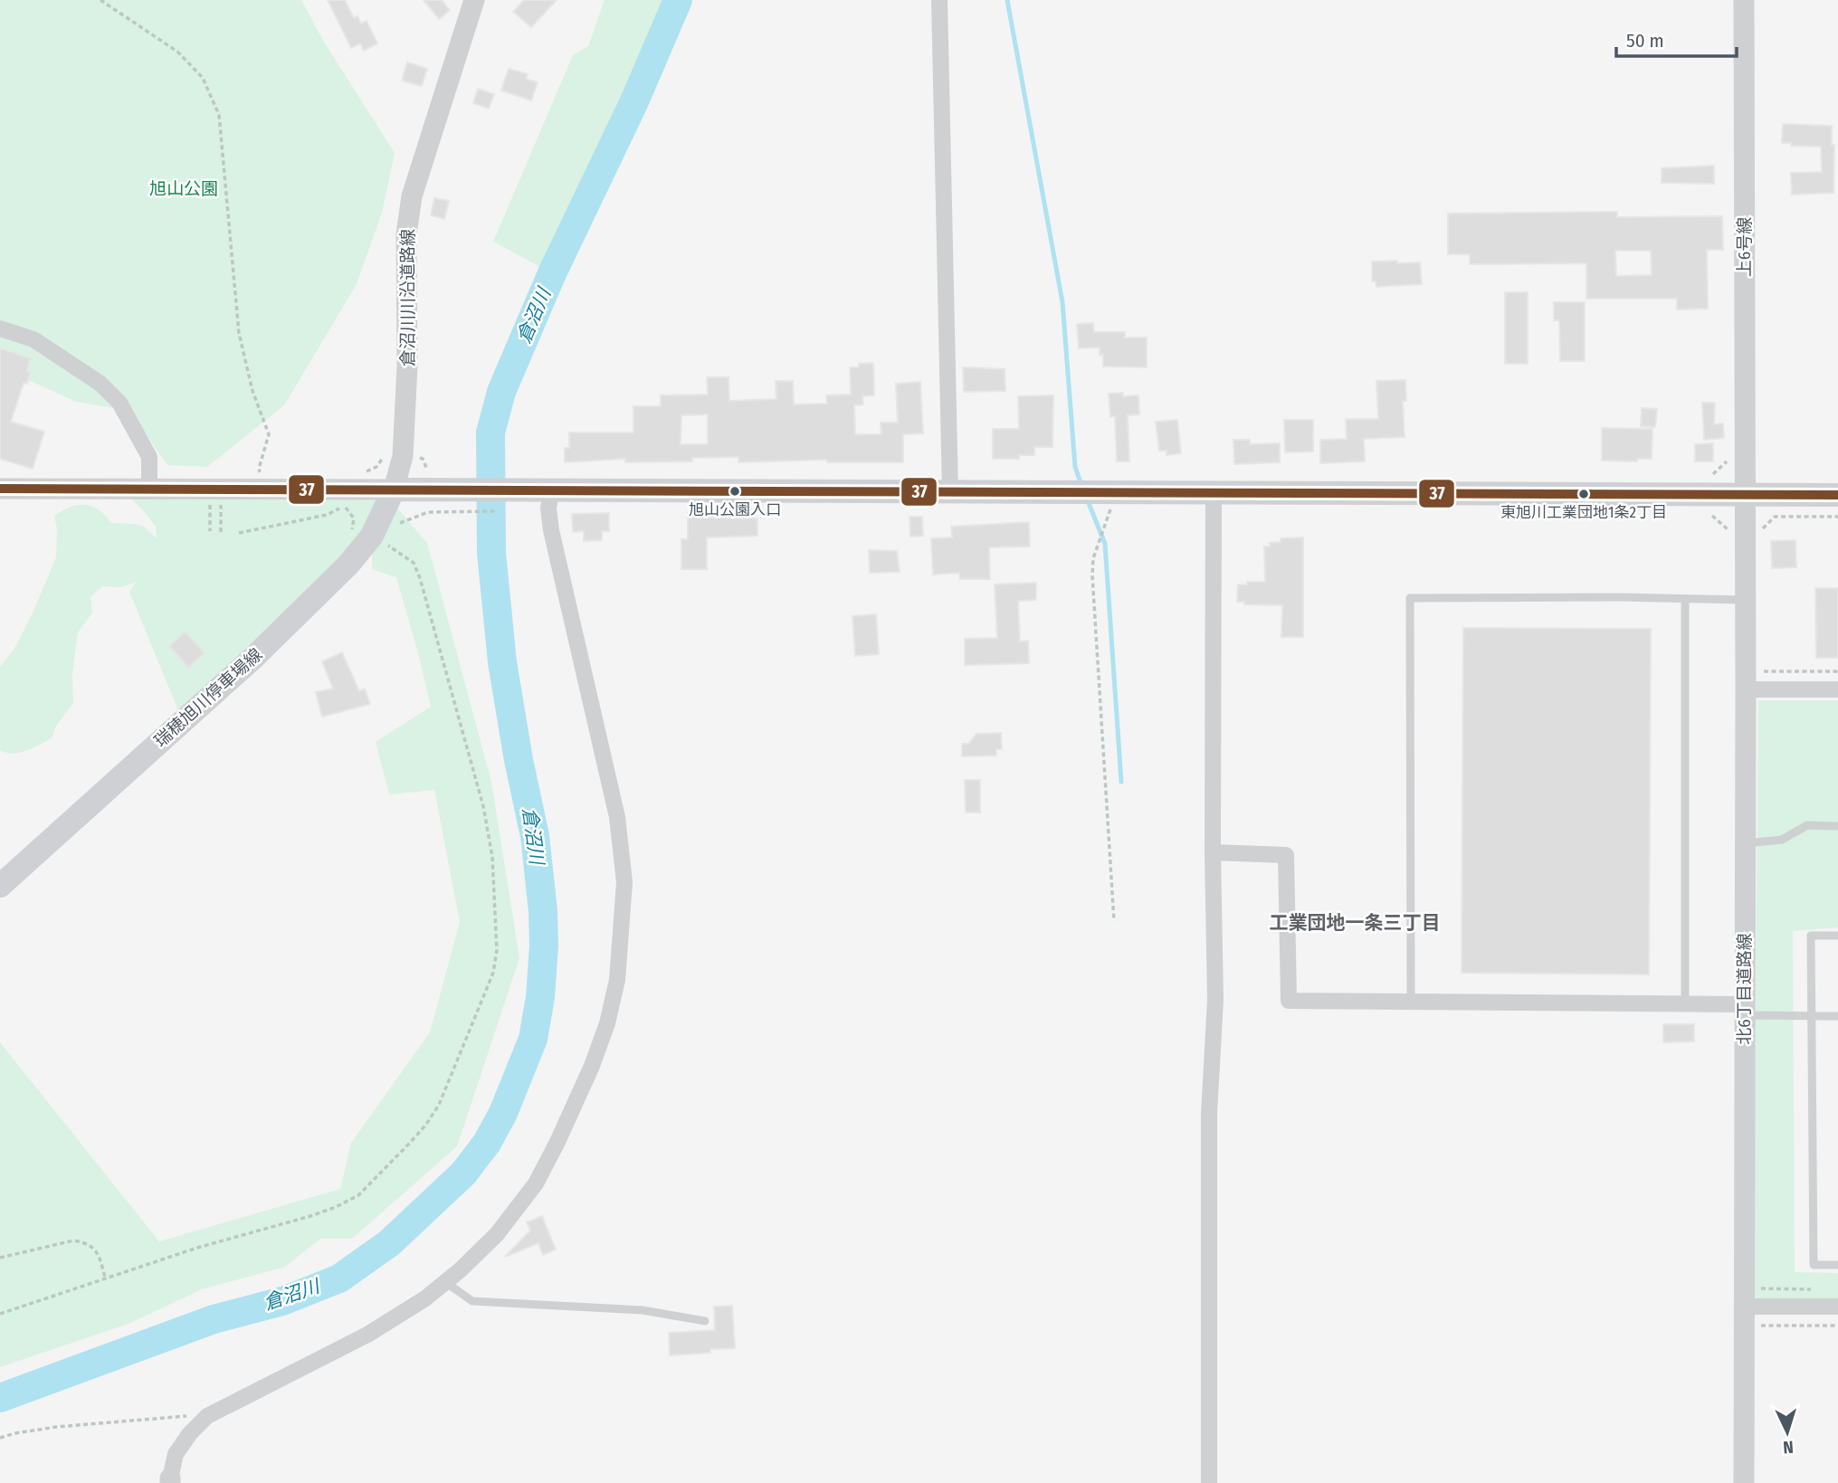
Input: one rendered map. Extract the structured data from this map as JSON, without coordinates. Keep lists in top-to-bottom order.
{
  "streets": {
    "main road": ["瑞穂旭川停車場線"],
    "street": ["上6号線", "倉沼川川沿道路線", "北6丁目道路線"]
  },
  "crossings": [
    ["上6号線", "北6丁目道路線"],
    ["倉沼川川沿道路線", "瑞穂旭川停車場線"]
  ],
  "districts": ["工業団地一条三丁目"],
  "water": ["倉沼川"],
  "parks": ["旭山公園"],
  "places": ["旭山公園入口", "東旭川工業団地1条2丁目"],
  "lines": ["transit line 37"],
  "scale_bar": "50 m",
  "north": "bottom"
}
